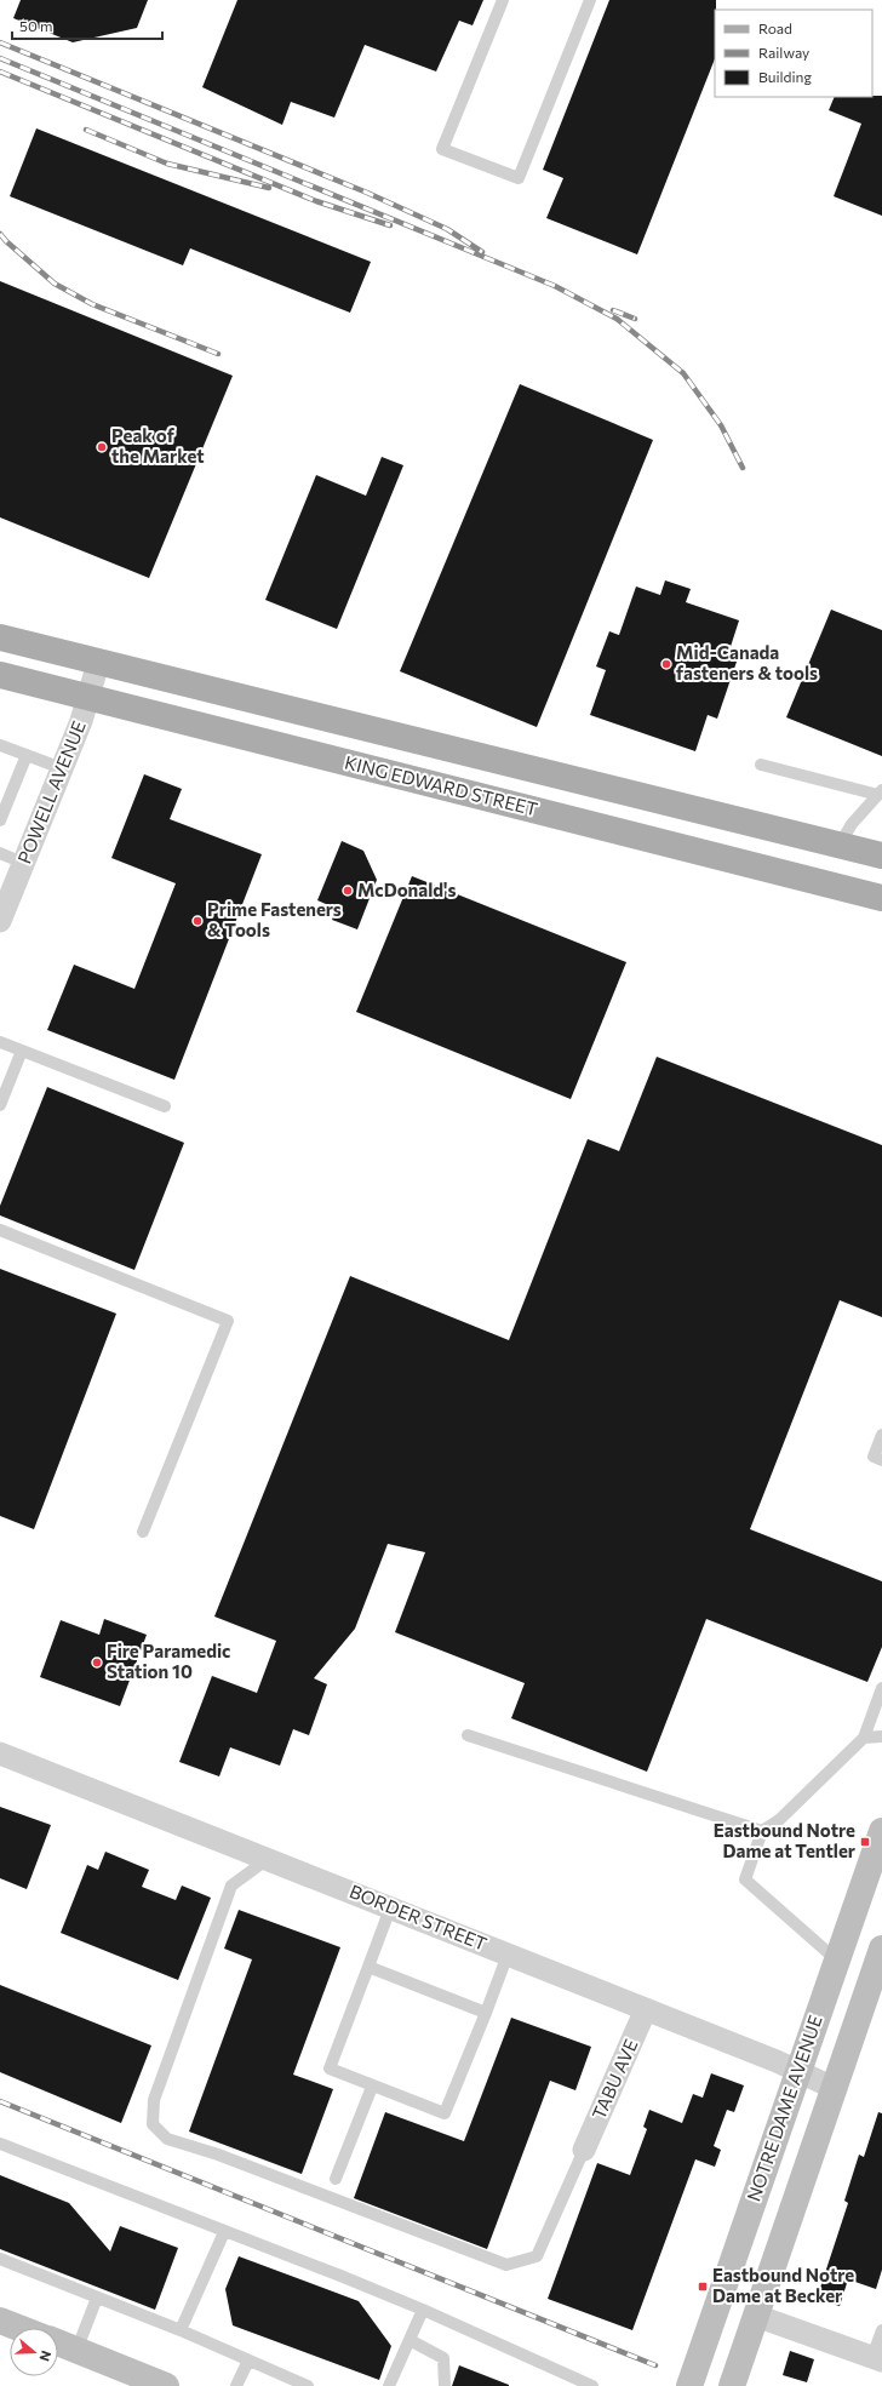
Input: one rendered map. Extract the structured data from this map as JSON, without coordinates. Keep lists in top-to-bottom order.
{
  "streets": {
    "main road": ["KING EDWARD STREET", "NOTRE DAME AVENUE"],
    "street": ["POWELL AVENUE", "BORDER STREET", "TABU AVE"]
  },
  "crossings": [
    ["KING EDWARD STREET", "POWELL AVENUE"],
    ["BORDER STREET", "TABU AVE"],
    ["BORDER STREET", "NOTRE DAME AVENUE"]
  ],
  "places": {
    "other": [
      "Peak of the Market",
      "Mid-Canada fasteners & tools",
      "McDonald's",
      "Prime Fasteners & Tools",
      "Fire Paramedic Station 10"
    ],
    "transit": ["Eastbound Notre Dame at Tentler", "Eastbound Notre Dame at Becker"]
  },
  "legend": ["Road", "Railway", "Building"],
  "scale_bar": "50 m",
  "north": "right"
}
